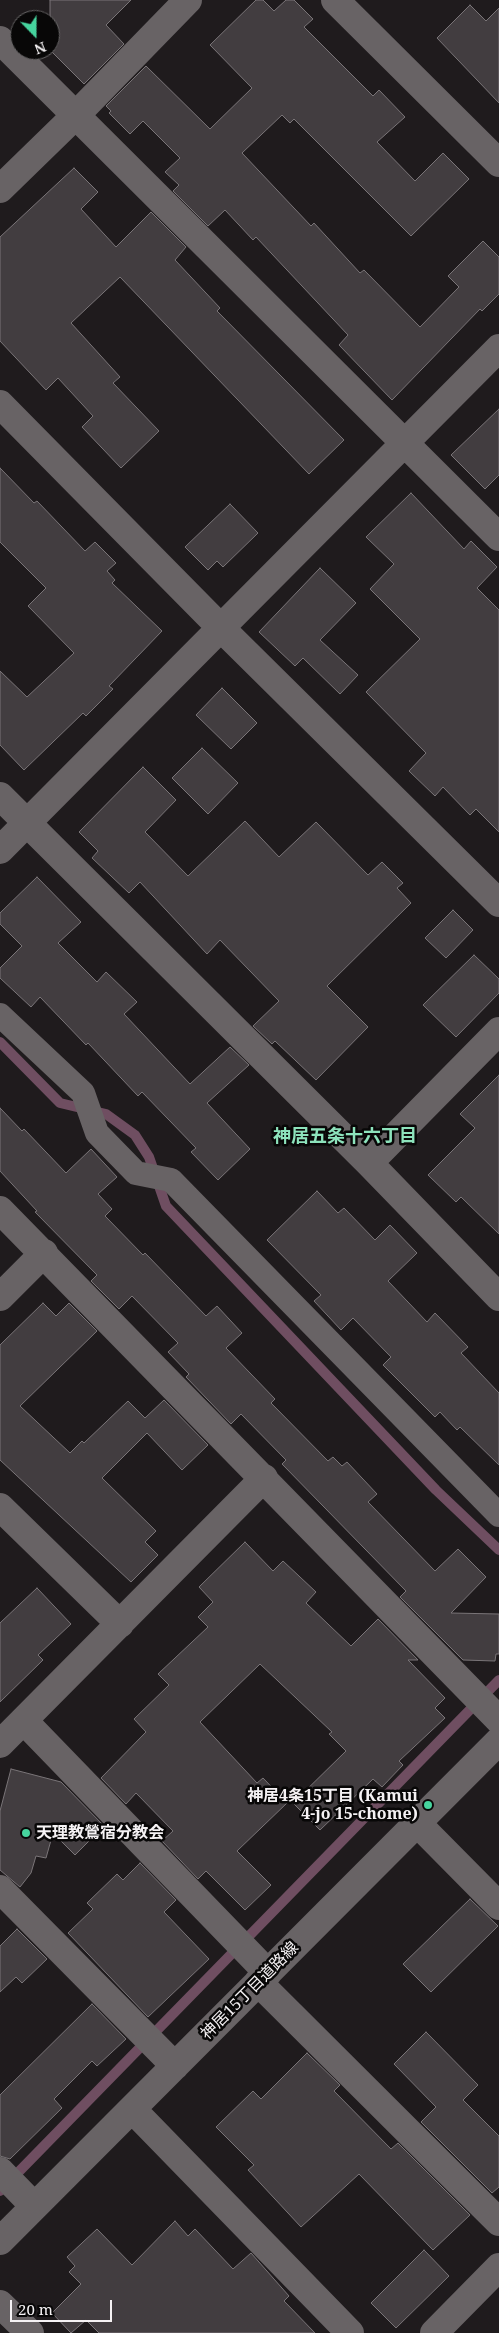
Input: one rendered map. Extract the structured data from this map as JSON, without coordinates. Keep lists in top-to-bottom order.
{
  "streets": {
    "street": ["神居15丁目道路線"]
  },
  "districts": ["神居五条十六丁目"],
  "places": ["神居4条15丁目 (Kamui 4-jo 15-chome)", "天理教鶯宿分教会"],
  "scale_bar": "20 m",
  "north": "bottom"
}
